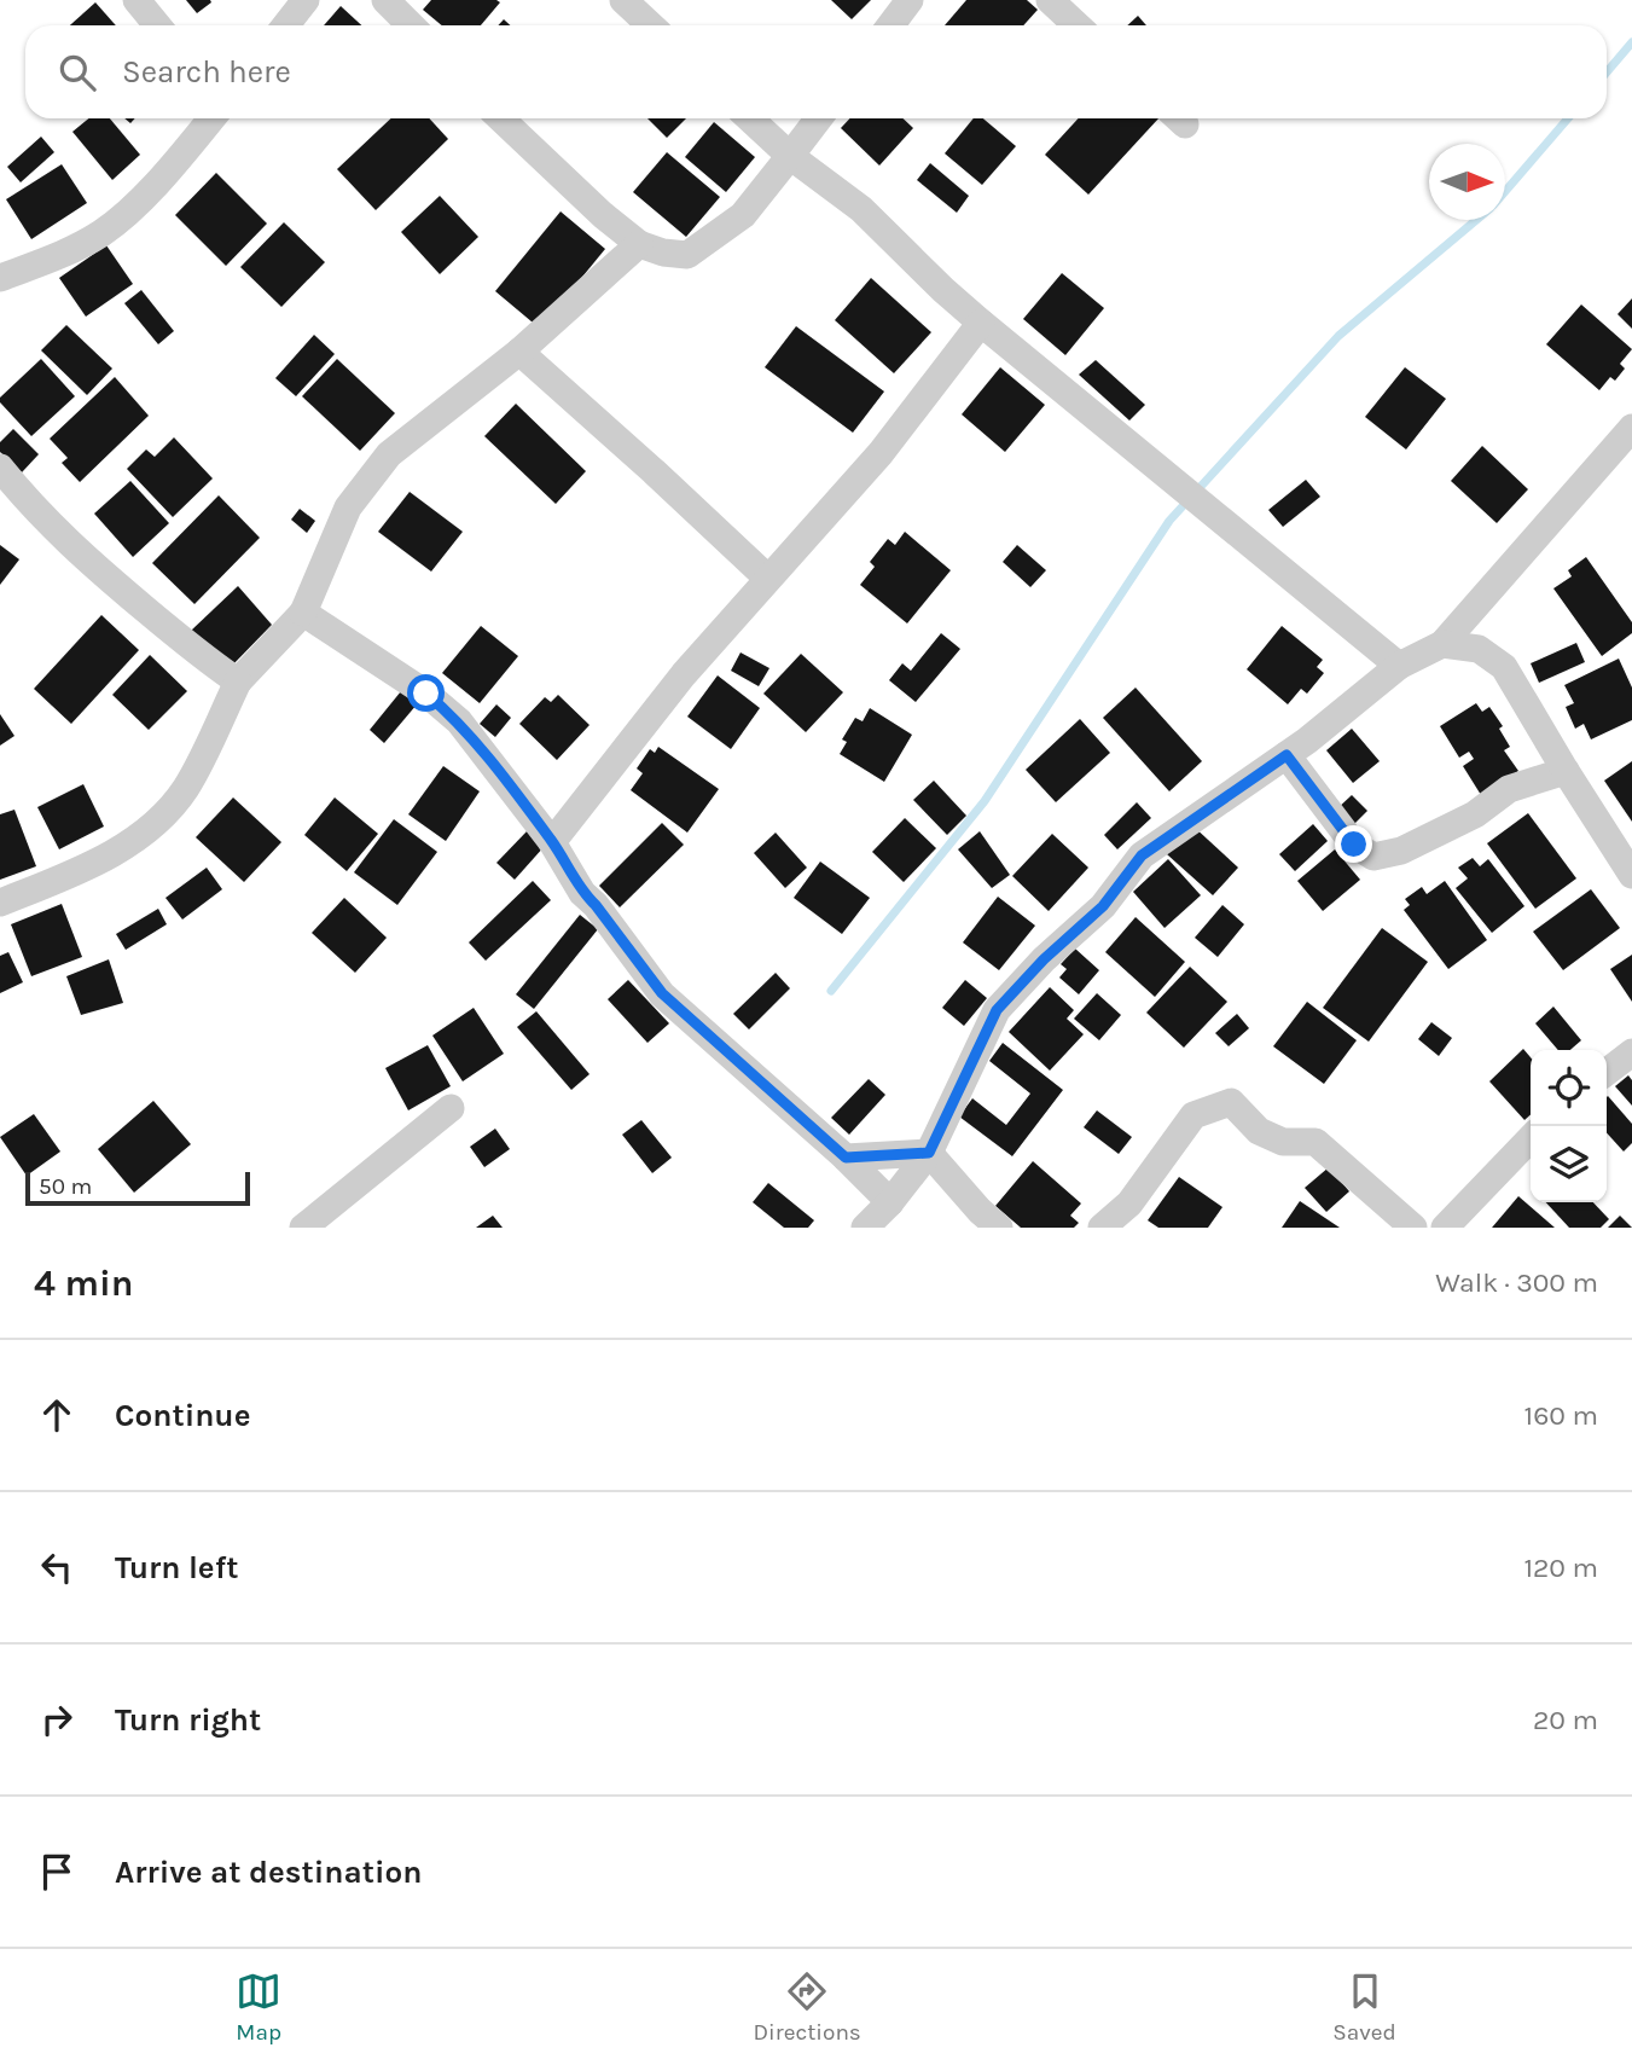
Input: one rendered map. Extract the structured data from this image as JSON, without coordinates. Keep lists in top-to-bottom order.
{
  "scale_bar": "50 m",
  "north": "right",
  "page": {
    "search": "Search here",
    "scale": "50 m",
    "heading": ["4 min", "Walk · 300 m"],
    "list": [
      ["Continue", "160 m"],
      ["Turn left", "120 m"],
      ["Turn right", "20 m"],
      "Arrive at destination"
    ],
    "nav": ["Map", "Directions", "Saved"]
  }
}
